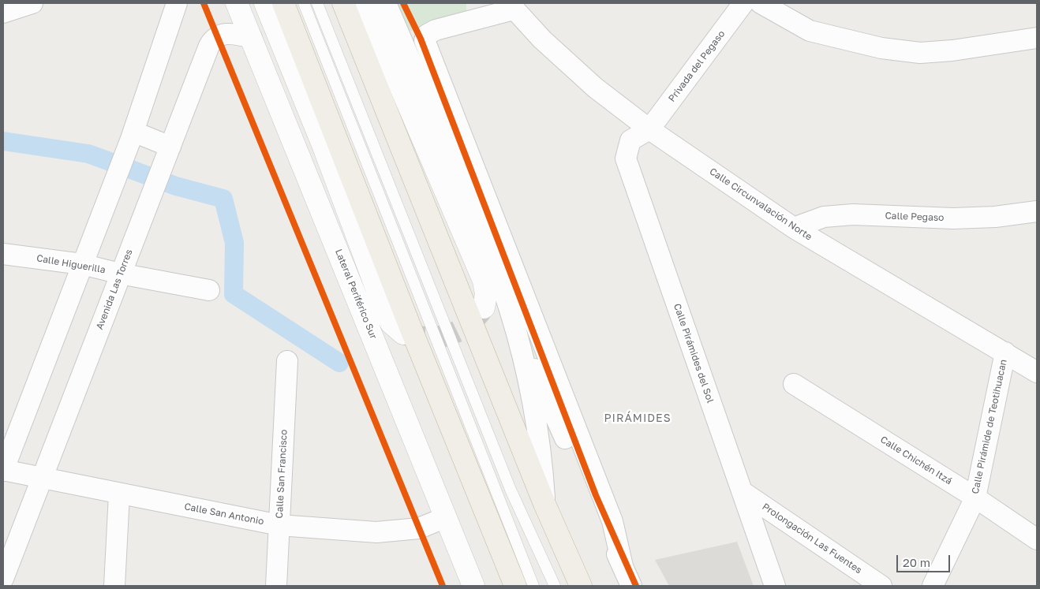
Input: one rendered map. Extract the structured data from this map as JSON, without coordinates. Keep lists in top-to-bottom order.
{
  "streets": {
    "main road": ["Lateral Periférico Sur"],
    "street": [
      "Privada del Pegaso",
      "Calle Circunvalación Norte",
      "Calle Pegaso",
      "Calle Higuerilla",
      "Avenida Las Torres",
      "Calle Pirámides del Sol",
      "Calle Pirámide de Teotihuacan",
      "Calle Chichén Itzá",
      "Calle San Francisco",
      "Calle San Antonio",
      "Prolongación Las Fuentes"
    ]
  },
  "crossings": [
    ["Privada del Pegaso", "Calle Circunvalación Norte"],
    ["Privada del Pegaso", "Calle Pirámides del Sol"],
    ["Calle Circunvalación Norte", "Calle Pegaso"],
    ["Calle Circunvalación Norte", "Calle Pirámides del Sol"],
    ["Calle Circunvalación Norte", "Calle Pirámide de Teotihuacan"],
    ["Calle Higuerilla", "Avenida Las Torres"],
    ["Avenida Las Torres", "Lateral Periférico Sur"],
    ["Avenida Las Torres", "Calle San Antonio"],
    ["Lateral Periférico Sur", "Calle San Antonio"],
    ["Calle Pirámides del Sol", "Prolongación Las Fuentes"],
    ["Calle Pirámide de Teotihuacan", "Calle Chichén Itzá"],
    ["Calle San Francisco", "Calle San Antonio"]
  ],
  "districts": ["PIRÁMIDES"],
  "scale_bar": "20 m"
}
